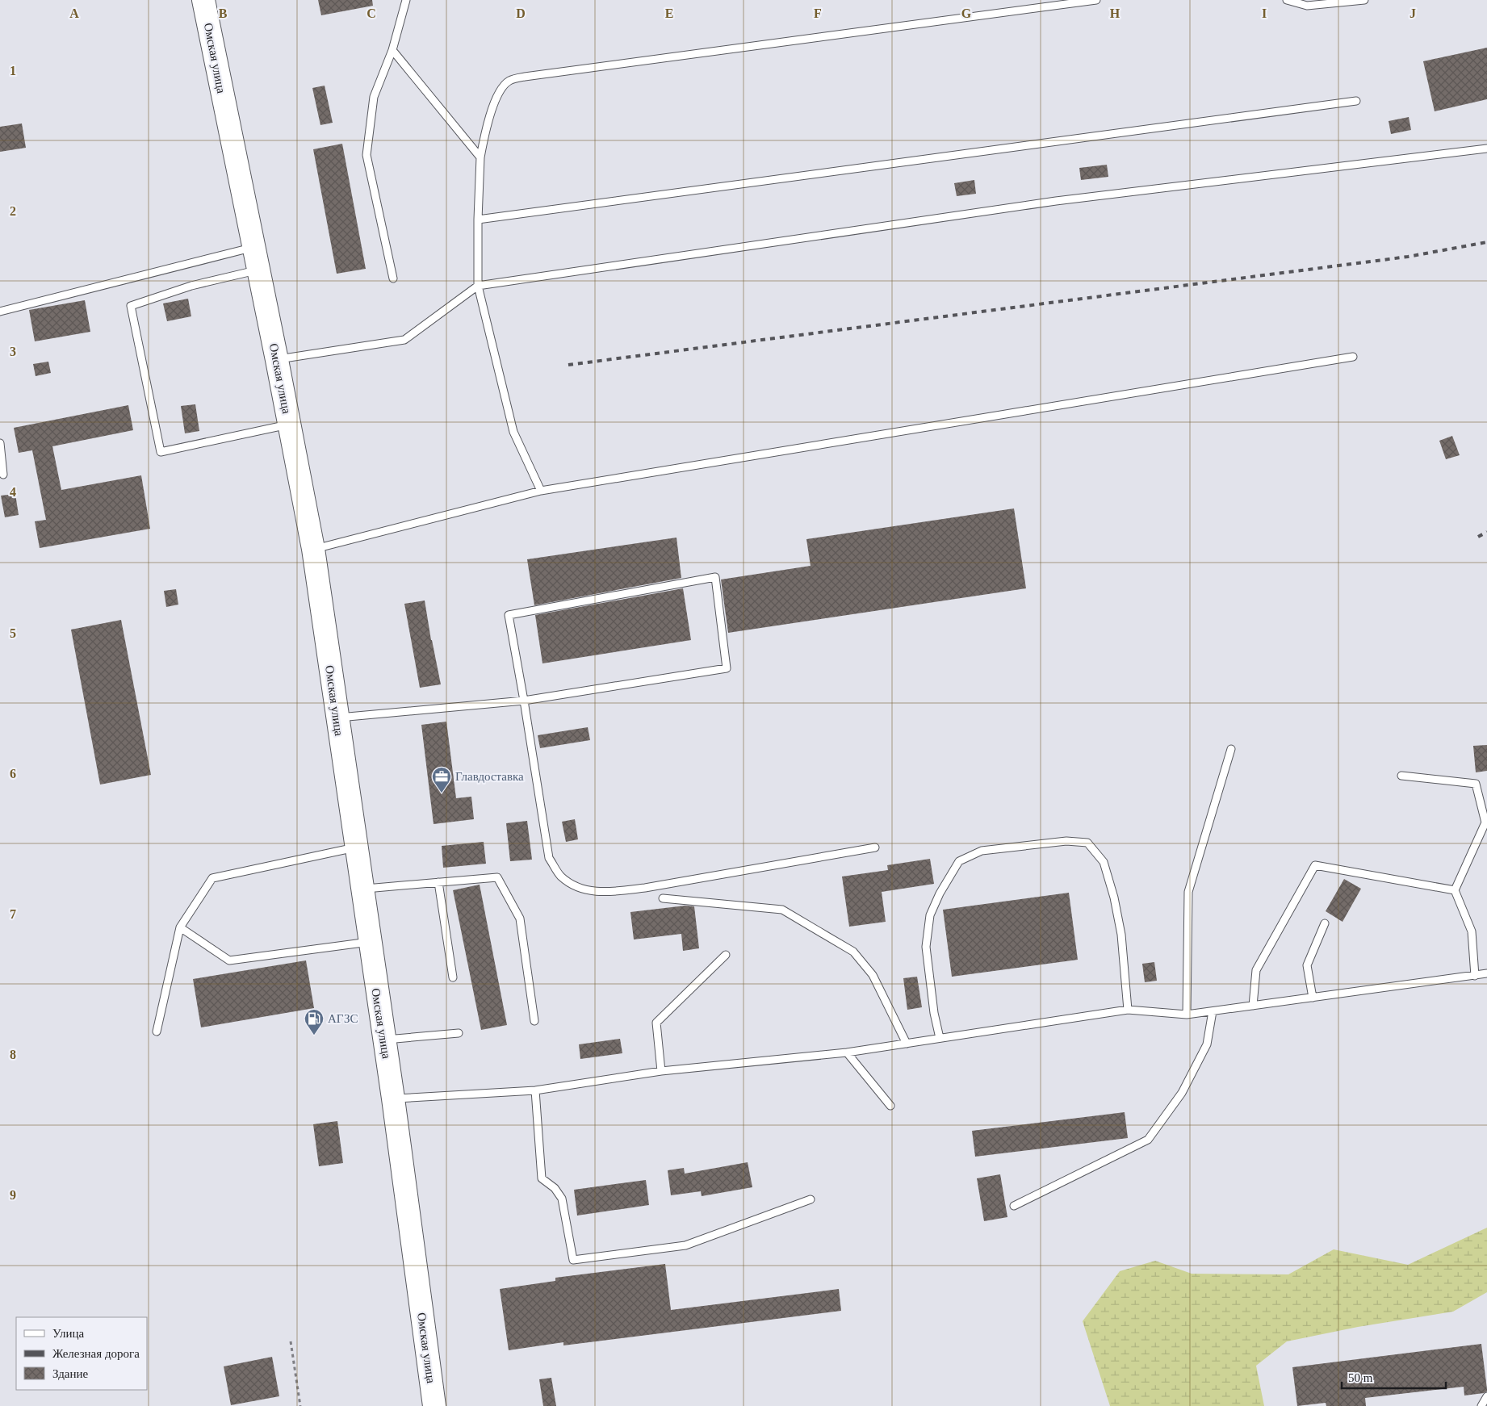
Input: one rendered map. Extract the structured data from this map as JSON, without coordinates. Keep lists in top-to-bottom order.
{
  "streets": {
    "main road": ["Омская улица"]
  },
  "places": {
    "office": ["Главдоставка"],
    "fuel station": ["АГЗС"]
  },
  "legend": ["Улица", "Железная дорога", "Здание"],
  "scale_bar": "50 m",
  "grid": {
    "columns": [
      "A",
      "B",
      "C",
      "D",
      "E",
      "F",
      "G",
      "H",
      "I",
      "J"
    ],
    "rows": [
      "1",
      "2",
      "3",
      "4",
      "5",
      "6",
      "7",
      "8",
      "9"
    ]
  }
}
